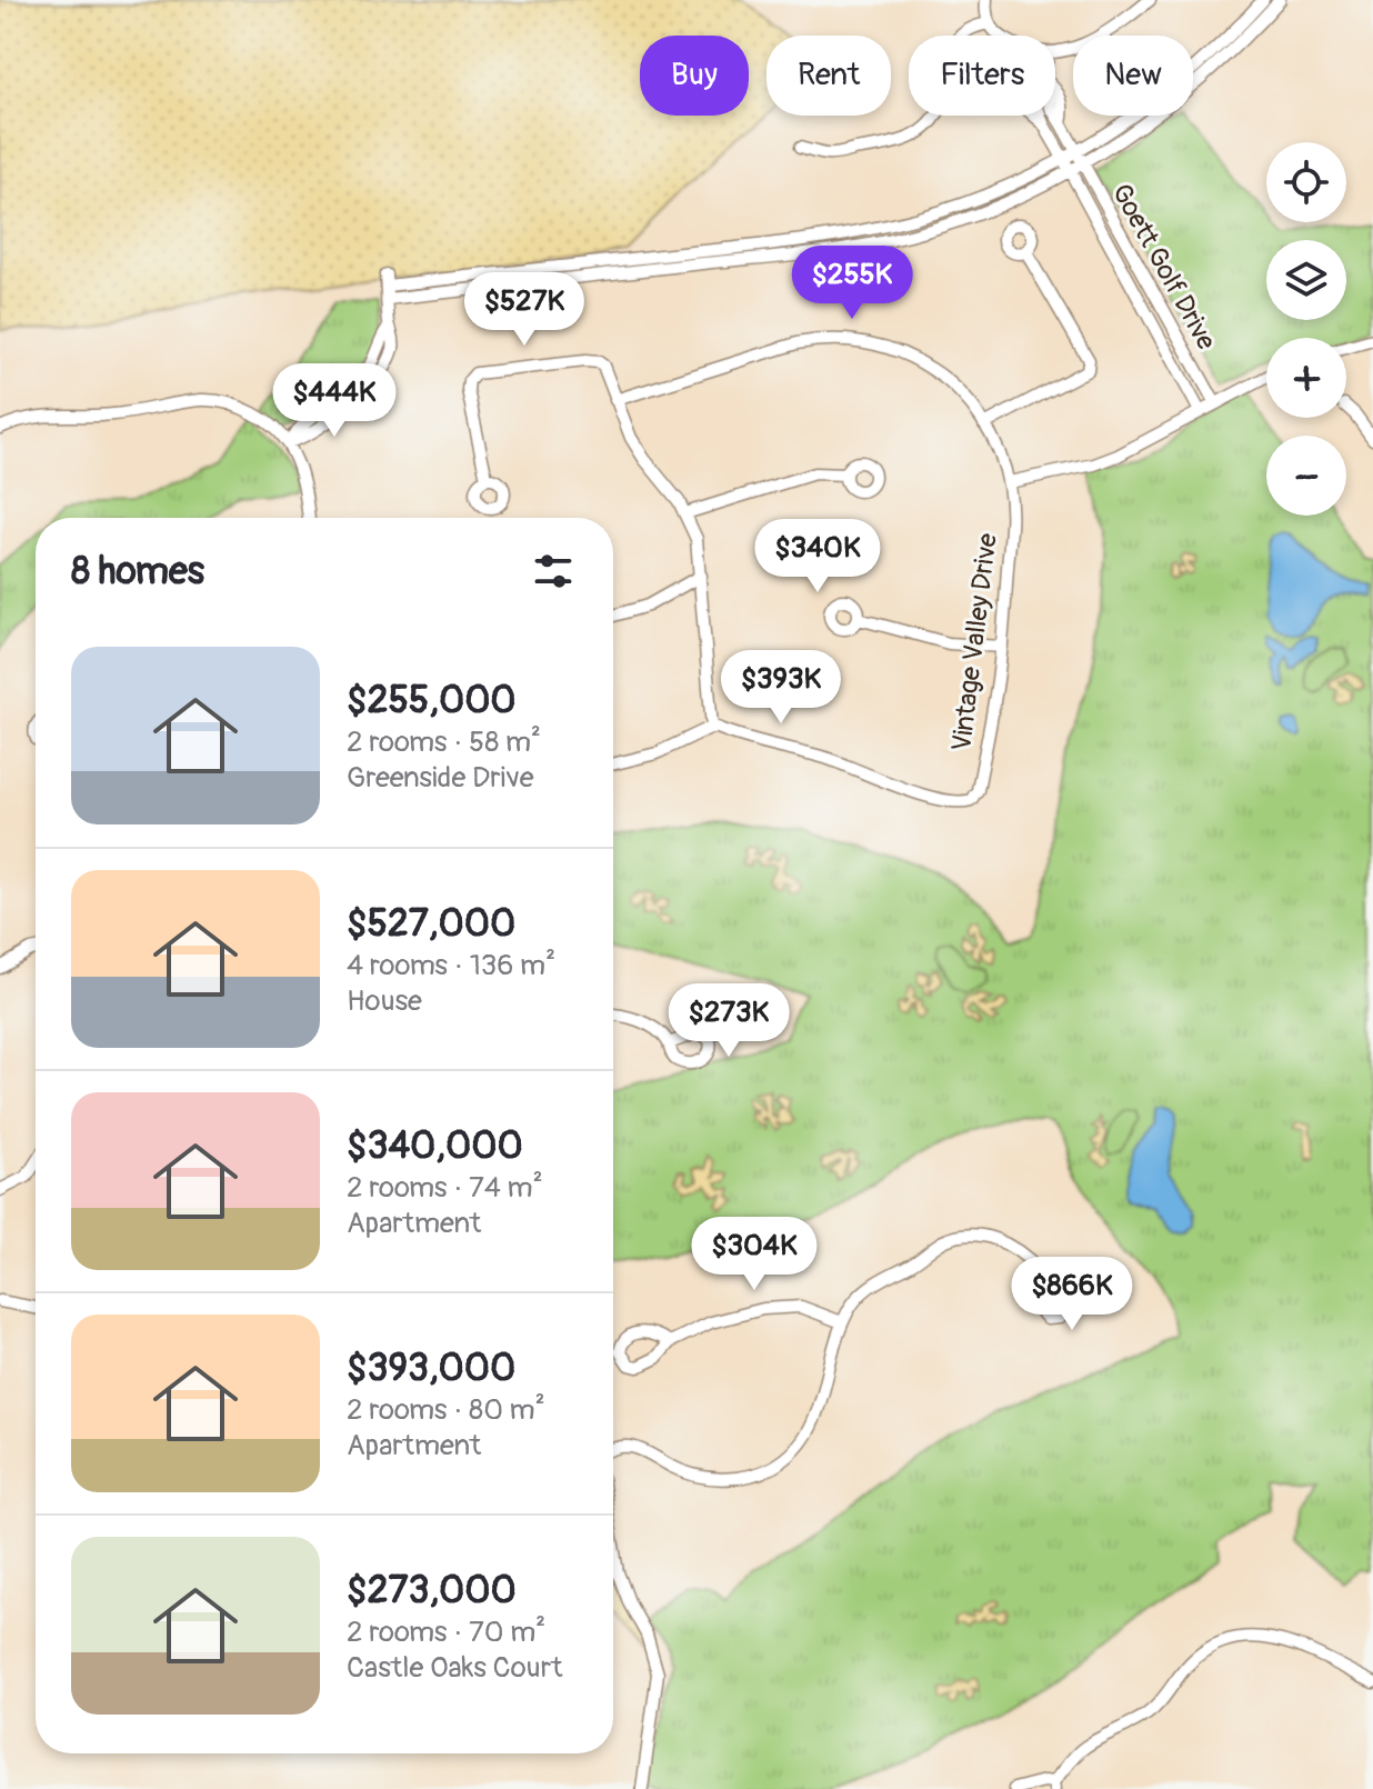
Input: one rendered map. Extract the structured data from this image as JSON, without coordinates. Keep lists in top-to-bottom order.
{
  "streets": {
    "street": ["Goett Golf Drive", "Vintage Valley Drive"]
  },
  "page": {
    "chip": [
      "Buy",
      "Rent",
      "Filters",
      "New"
    ],
    "map_buttons": ["+", "−"],
    "price": [
      "$255K",
      "$527K",
      "$444K",
      "$340K",
      "$393K",
      "$273K",
      "$304K",
      "$866K"
    ],
    "heading": "8 homes",
    "list": [
      {
        "name": "$255,000",
        "note": "2 rooms · 58 m² · Greenside Drive"
      },
      {
        "name": "$527,000",
        "note": "4 rooms · 136 m² · House"
      },
      {
        "name": "$340,000",
        "note": "2 rooms · 74 m² · Apartment"
      },
      {
        "name": "$393,000",
        "note": "2 rooms · 80 m² · Apartment"
      },
      {
        "name": "$273,000",
        "note": "2 rooms · 70 m² · Castle Oaks Court"
      }
    ]
  }
}
